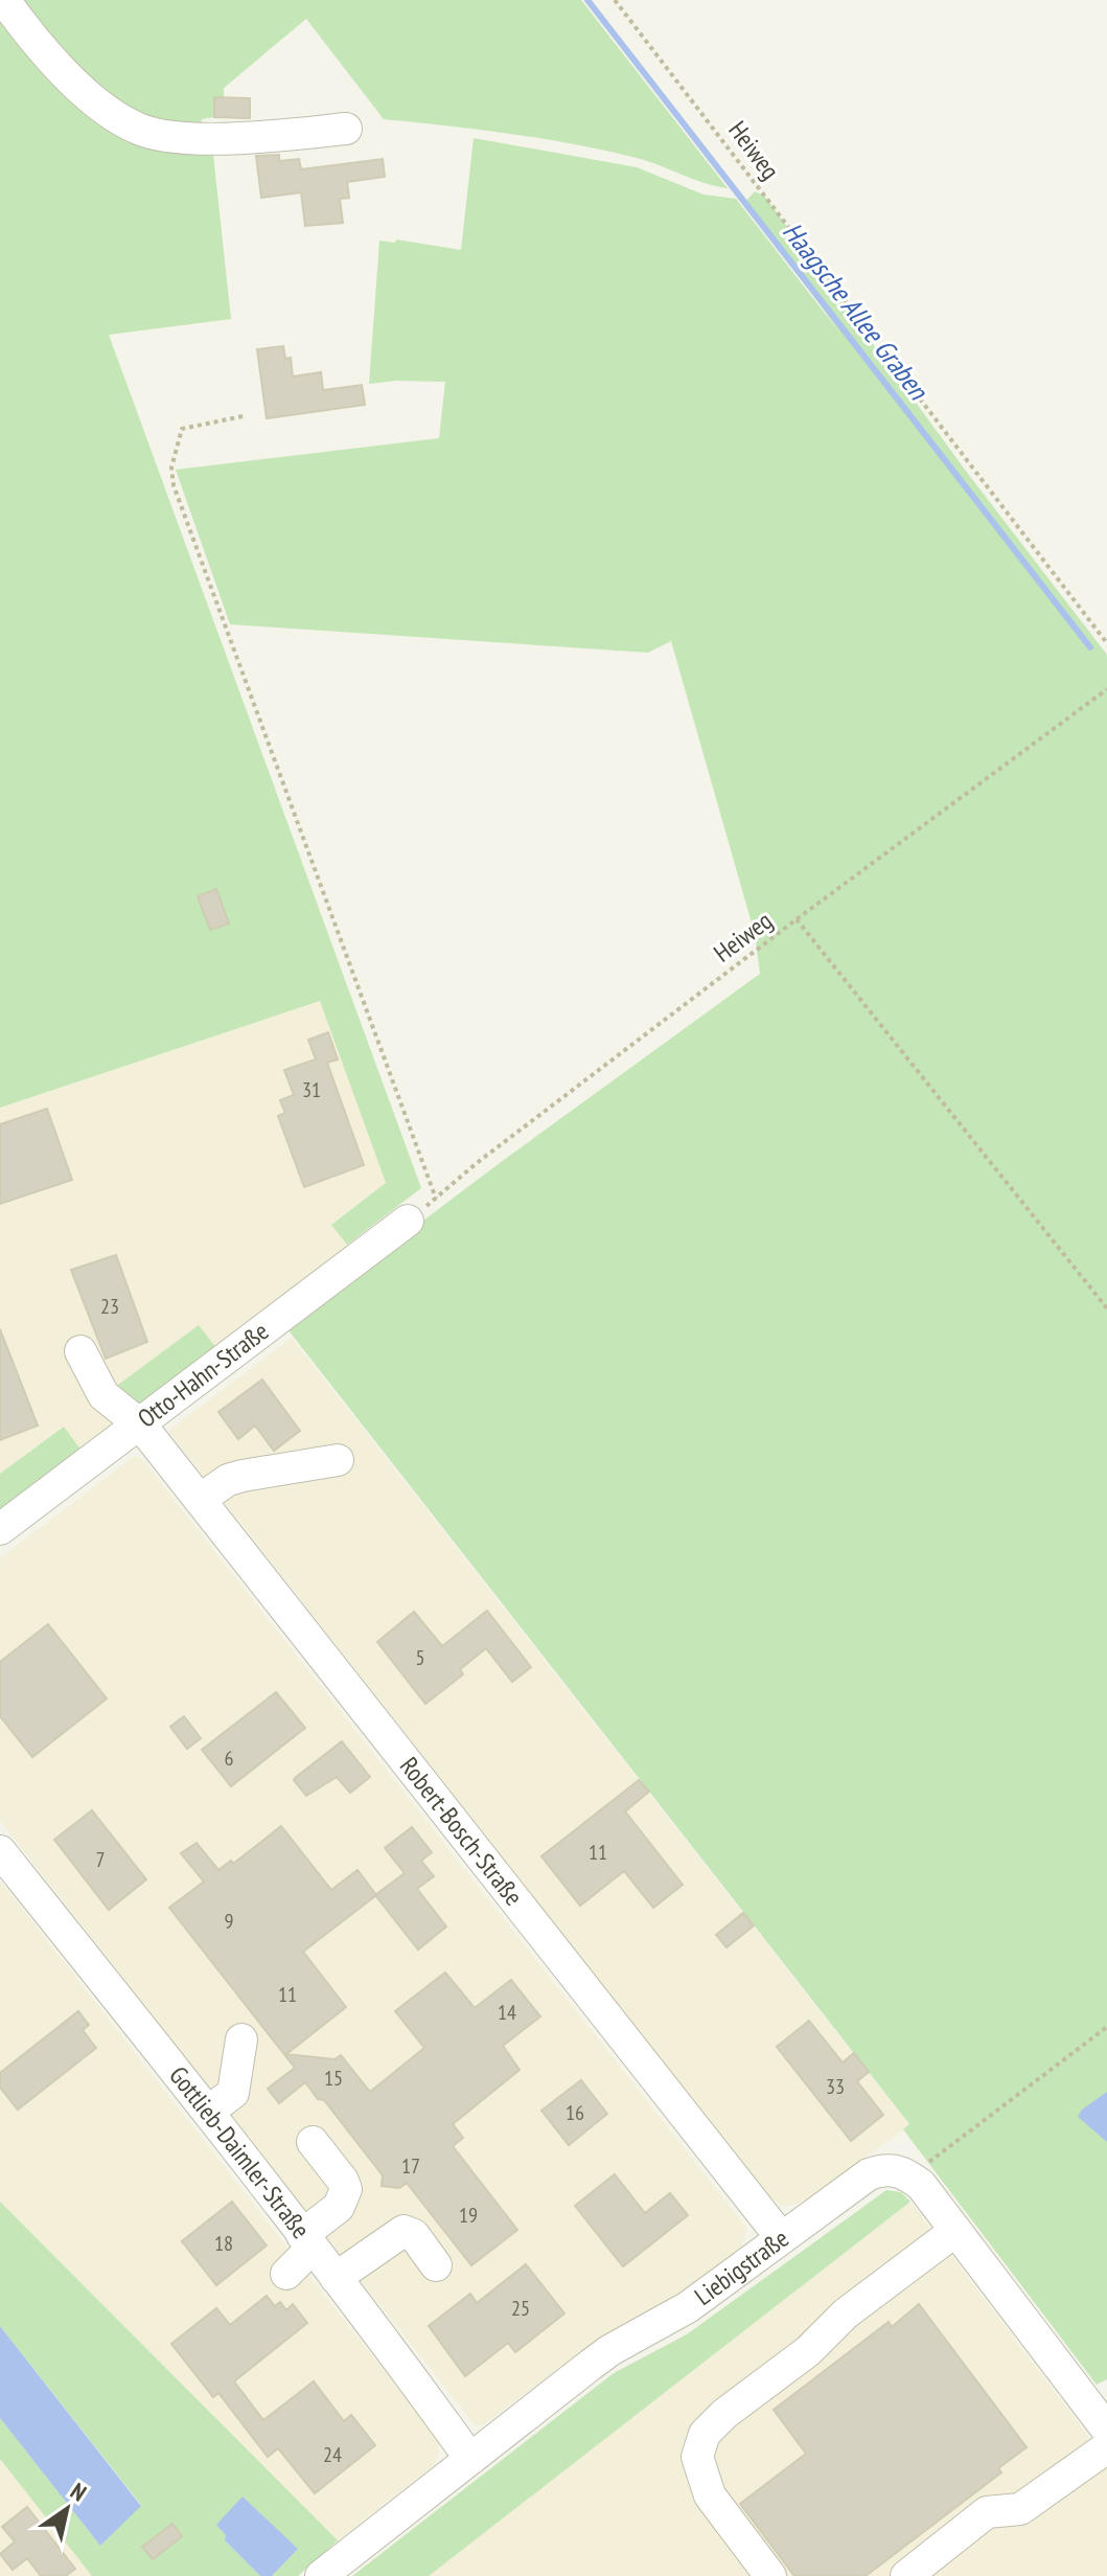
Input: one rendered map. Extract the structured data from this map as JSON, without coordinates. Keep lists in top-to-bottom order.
{
  "streets": {
    "street": [
      "Otto-Hahn-Straße",
      "Robert-Bosch-Straße",
      "Gottlieb-Daimler-Straße",
      "Liebigstraße"
    ],
    "path": ["Heiweg"]
  },
  "crossings": [
    ["Heiweg", "Otto-Hahn-Straße"],
    ["Otto-Hahn-Straße", "Robert-Bosch-Straße"],
    ["Robert-Bosch-Straße", "Liebigstraße"],
    ["Gottlieb-Daimler-Straße", "Liebigstraße"]
  ],
  "water": ["Haagsche Allee Graben"],
  "house_numbers": [
    "31",
    "23",
    "5",
    "6",
    "11",
    "7",
    "9",
    "11",
    "14",
    "15",
    "33",
    "16",
    "17",
    "19",
    "18",
    "25",
    "24"
  ],
  "north": "top right"
}
